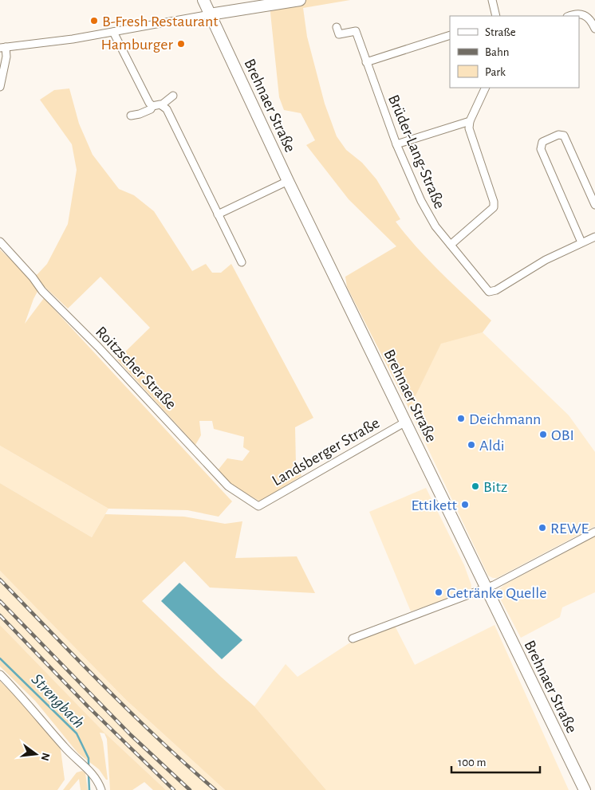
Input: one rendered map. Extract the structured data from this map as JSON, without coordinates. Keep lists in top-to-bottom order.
{
  "streets": {
    "main road": ["Brehnaer Straße"],
    "street": ["Brüder-Lang-Straße", "Roitzscher Straße", "Landsberger Straße"]
  },
  "crossings": [
    ["Brehnaer Straße", "Landsberger Straße"],
    ["Roitzscher Straße", "Landsberger Straße"]
  ],
  "water": ["Strengbach"],
  "places": [
    "B-Fresh Restaurant",
    "Hamburger",
    "Deichmann",
    "OBI",
    "Aldi",
    "Bitz",
    "Ettikett",
    "REWE",
    "Getränke Quelle"
  ],
  "legend": ["Straße", "Bahn", "Park"],
  "scale_bar": "100 m",
  "north": "right"
}
